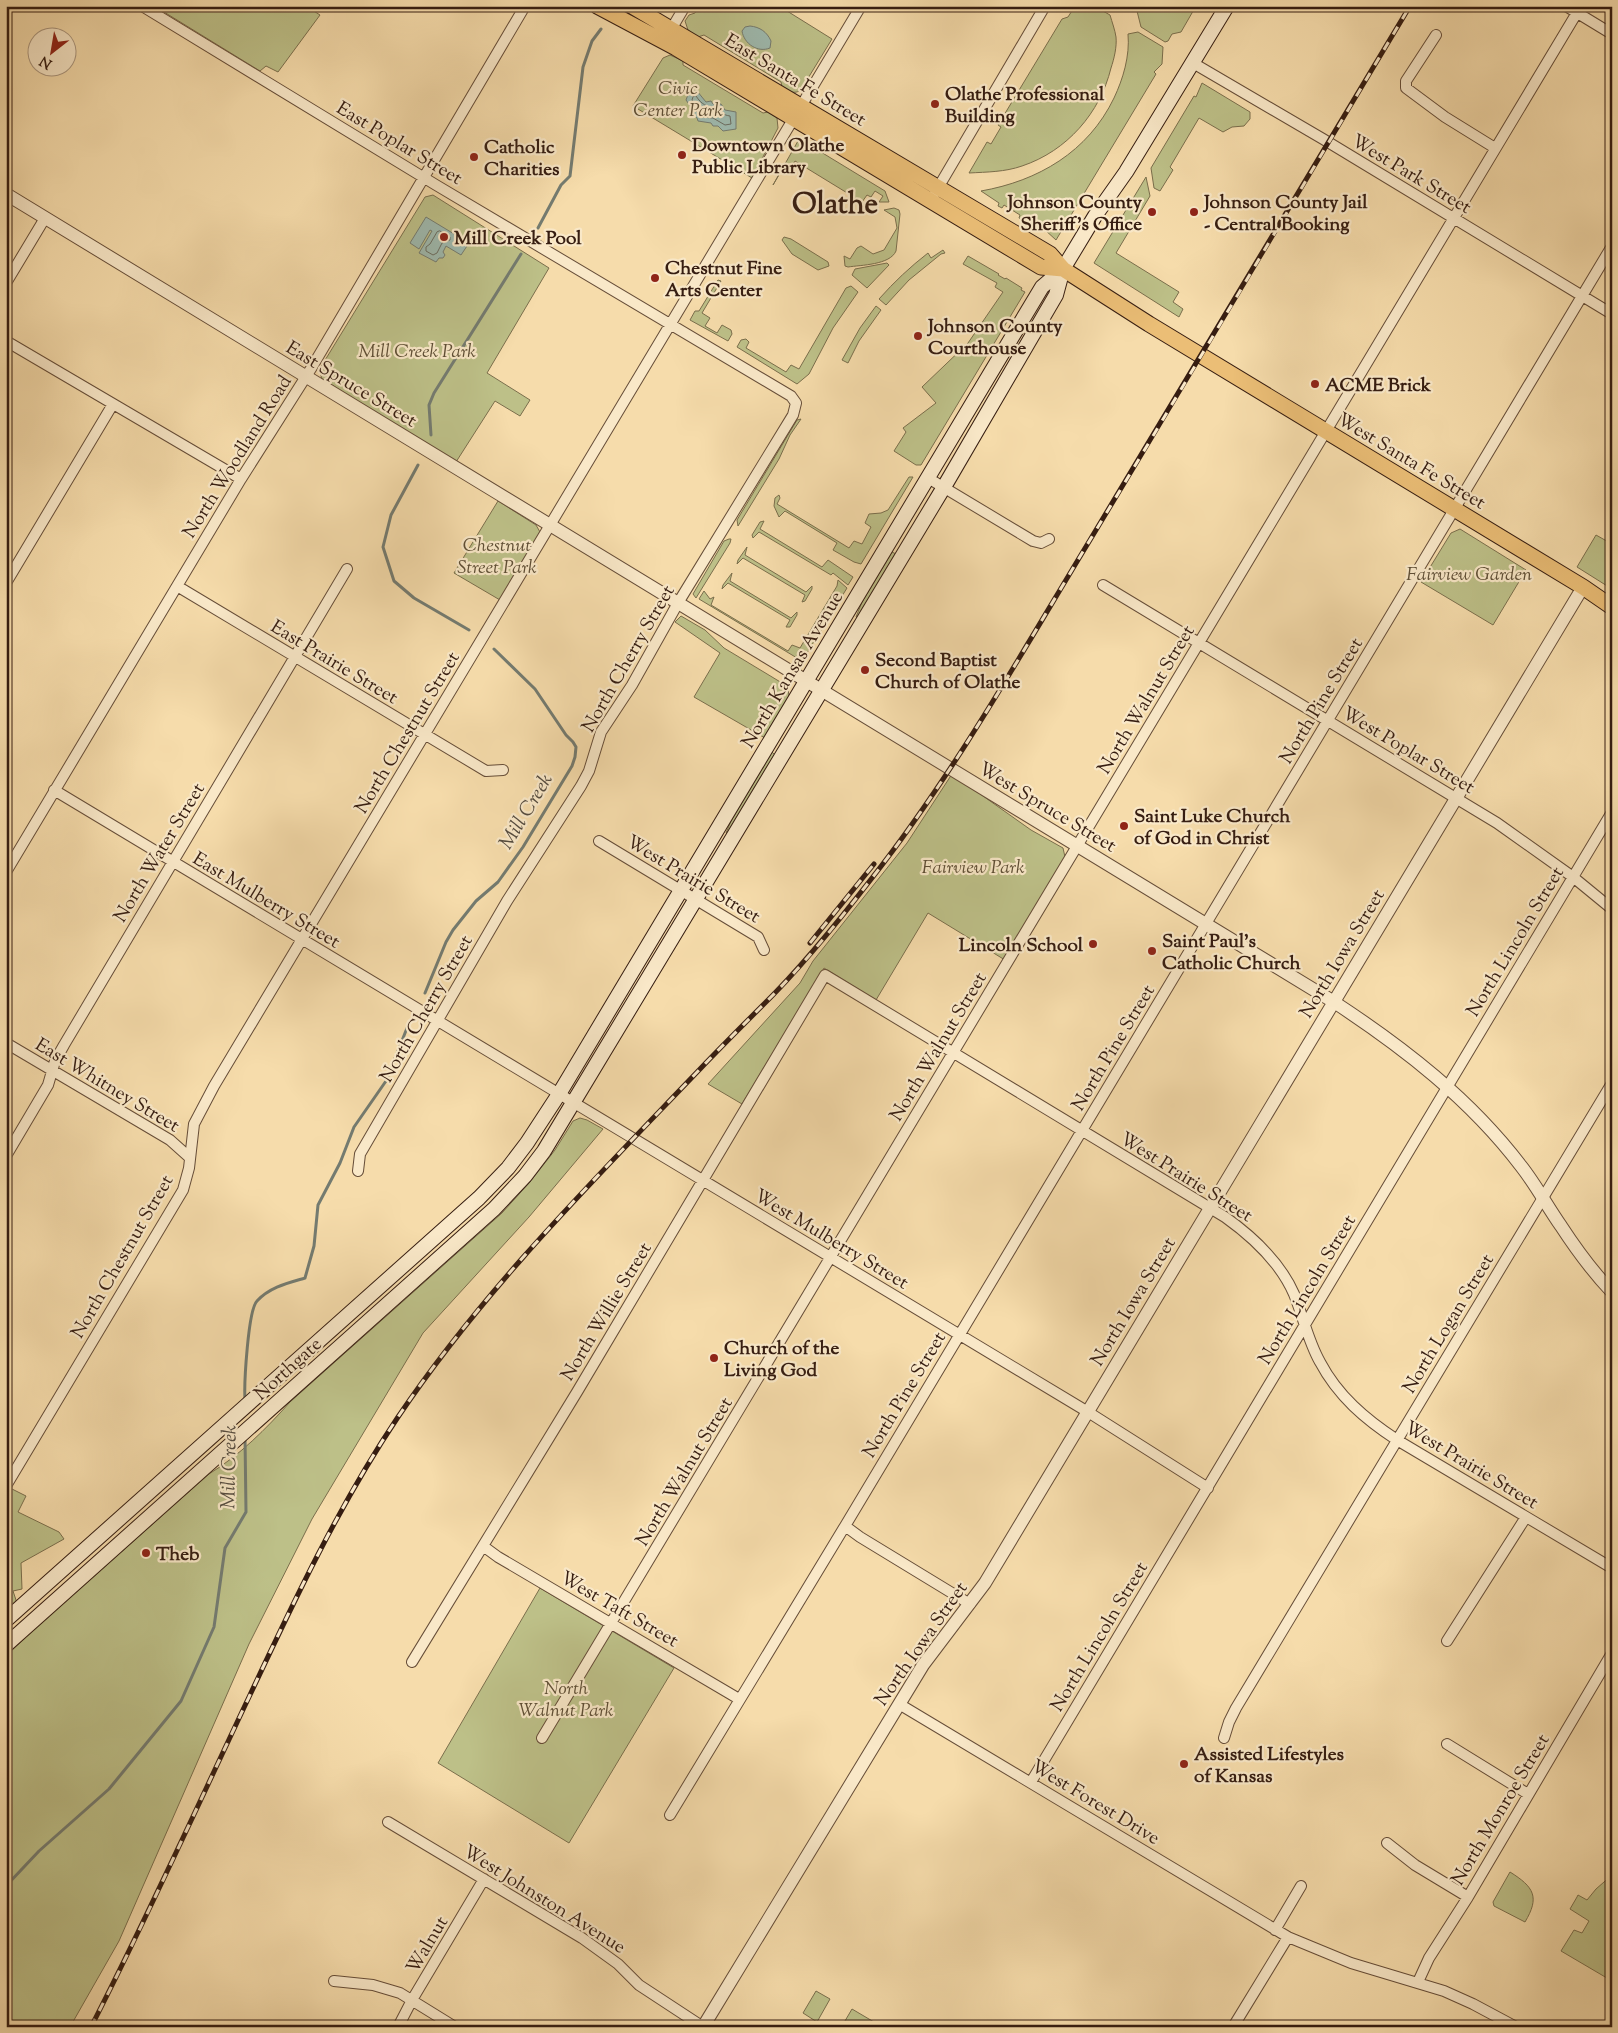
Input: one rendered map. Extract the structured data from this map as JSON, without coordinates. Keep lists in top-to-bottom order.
{
  "streets": {
    "main road": [
      "East Santa Fe Street",
      "West Santa Fe Street",
      "North Kansas Avenue",
      "Northgate"
    ],
    "street": [
      "East Poplar Street",
      "West Park Street",
      "East Spruce Street",
      "North Woodland Road",
      "North Cherry Street",
      "East Prairie Street",
      "North Walnut Street",
      "North Pine Street",
      "North Chestnut Street",
      "West Poplar Street",
      "West Spruce Street",
      "North Water Street",
      "West Prairie Street",
      "East Mulberry Street",
      "North Lincoln Street",
      "North Iowa Street",
      "East Whitney Street",
      "West Mulberry Street",
      "North Willie Street",
      "North Logan Street",
      "West Taft Street",
      "West Forest Drive",
      "North Monroe Street",
      "West Johnston Avenue",
      "Walnut"
    ]
  },
  "crossings": [
    ["East Santa Fe Street", "West Santa Fe Street"],
    ["East Santa Fe Street", "North Chestnut Street"],
    ["East Poplar Street", "North Woodland Road"],
    ["East Poplar Street", "North Cherry Street"],
    ["East Poplar Street", "North Chestnut Street"],
    ["West Park Street", "North Kansas Avenue"],
    ["West Park Street", "North Walnut Street"],
    ["West Park Street", "North Pine Street"],
    ["East Spruce Street", "North Woodland Road"],
    ["East Spruce Street", "North Cherry Street"],
    ["East Spruce Street", "North Chestnut Street"],
    ["East Spruce Street", "West Spruce Street"],
    ["North Woodland Road", "East Prairie Street"],
    ["North Woodland Road", "East Mulberry Street"],
    ["West Santa Fe Street", "North Kansas Avenue"],
    ["West Santa Fe Street", "North Walnut Street"],
    ["West Santa Fe Street", "North Pine Street"],
    ["West Santa Fe Street", "North Iowa Street"],
    ["North Cherry Street", "West Spruce Street"],
    ["North Cherry Street", "East Mulberry Street"],
    ["North Cherry Street", "West Mulberry Street"],
    ["East Prairie Street", "North Chestnut Street"],
    ["East Prairie Street", "North Water Street"],
    ["North Kansas Avenue", "West Spruce Street"],
    ["North Kansas Avenue", "West Prairie Street"],
    ["North Kansas Avenue", "West Mulberry Street"],
    ["North Kansas Avenue", "Northgate"],
    ["North Walnut Street", "West Poplar Street"],
    ["North Walnut Street", "West Spruce Street"],
    ["North Walnut Street", "West Prairie Street"],
    ["North Walnut Street", "West Mulberry Street"],
    ["North Walnut Street", "West Taft Street"],
    ["North Pine Street", "West Poplar Street"],
    ["North Pine Street", "West Spruce Street"],
    ["North Pine Street", "West Prairie Street"],
    ["North Pine Street", "West Mulberry Street"],
    ["North Pine Street", "West Taft Street"],
    ["North Chestnut Street", "East Mulberry Street"],
    ["North Chestnut Street", "East Whitney Street"],
    ["West Poplar Street", "North Lincoln Street"],
    ["West Poplar Street", "North Iowa Street"],
    ["West Spruce Street", "North Lincoln Street"],
    ["West Spruce Street", "North Iowa Street"],
    ["West Spruce Street", "North Logan Street"],
    ["North Water Street", "East Mulberry Street"],
    ["North Water Street", "East Whitney Street"],
    ["West Prairie Street", "North Lincoln Street"],
    ["West Prairie Street", "North Iowa Street"],
    ["West Prairie Street", "North Willie Street"],
    ["West Prairie Street", "North Logan Street"],
    ["East Mulberry Street", "West Mulberry Street"],
    ["North Lincoln Street", "West Mulberry Street"],
    ["North Lincoln Street", "West Forest Drive"],
    ["North Iowa Street", "West Mulberry Street"],
    ["North Iowa Street", "West Forest Drive"],
    ["North Iowa Street", "West Johnston Avenue"],
    ["West Mulberry Street", "North Willie Street"],
    ["West Mulberry Street", "Northgate"],
    ["North Willie Street", "West Taft Street"],
    ["West Forest Drive", "North Monroe Street"],
    ["West Johnston Avenue", "Walnut"]
  ],
  "districts": ["Olathe"],
  "water": ["Mill Creek"],
  "parks": [
    "Civic Center Park",
    "Mill Creek Park",
    "Chestnut Street Park",
    "Fairview Garden",
    "Fairview Park",
    "North Walnut Park"
  ],
  "places": [
    "Olathe Professional Building",
    "Downtown Olathe Public Library",
    "Catholic Charities",
    "Johnson County Sheriff's Office",
    "Johnson County Jail - Central Booking",
    "Mill Creek Pool",
    "Chestnut Fine Arts Center",
    "Johnson County Courthouse",
    "ACME Brick",
    "Second Baptist Church of Olathe",
    "Saint Luke Church of God in Christ",
    "Lincoln School",
    "Saint Paul's Catholic Church",
    "Church of the Living God",
    "Theb",
    "Assisted Lifestyles of Kansas"
  ],
  "north": "bottom left"
}
